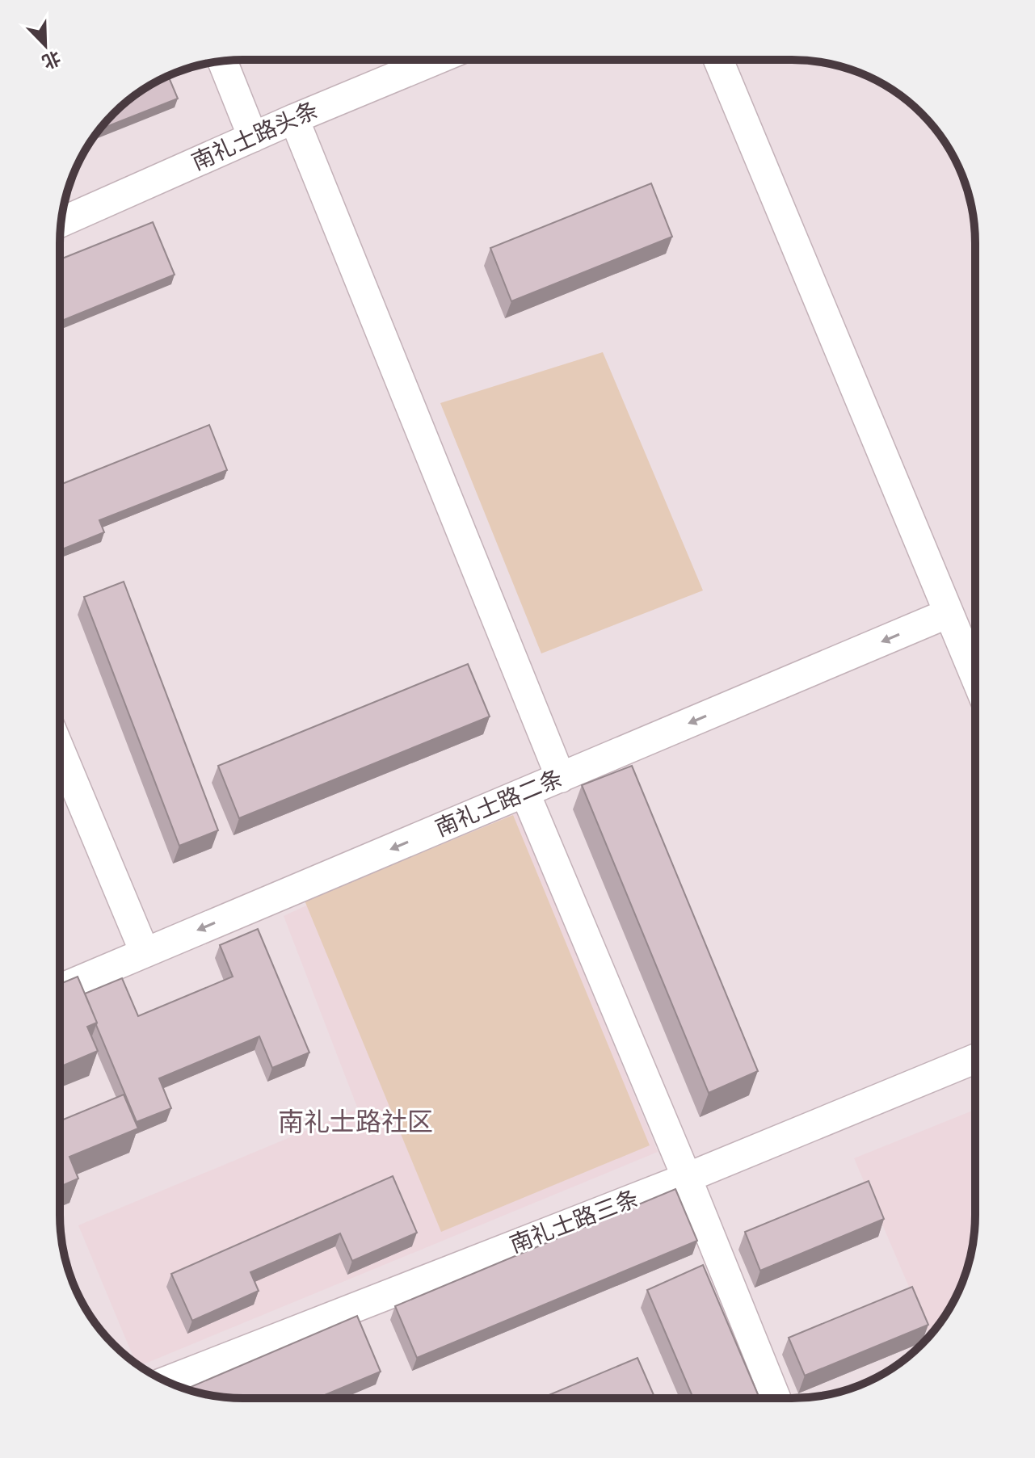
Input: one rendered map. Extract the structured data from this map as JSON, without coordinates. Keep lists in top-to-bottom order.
{
  "streets": {
    "street": ["南礼士路头条", "南礼士路二条", "南礼士路三条"]
  },
  "one_way": ["南礼士路二条"],
  "districts": ["南礼士路社区"],
  "north": "bottom right"
}
